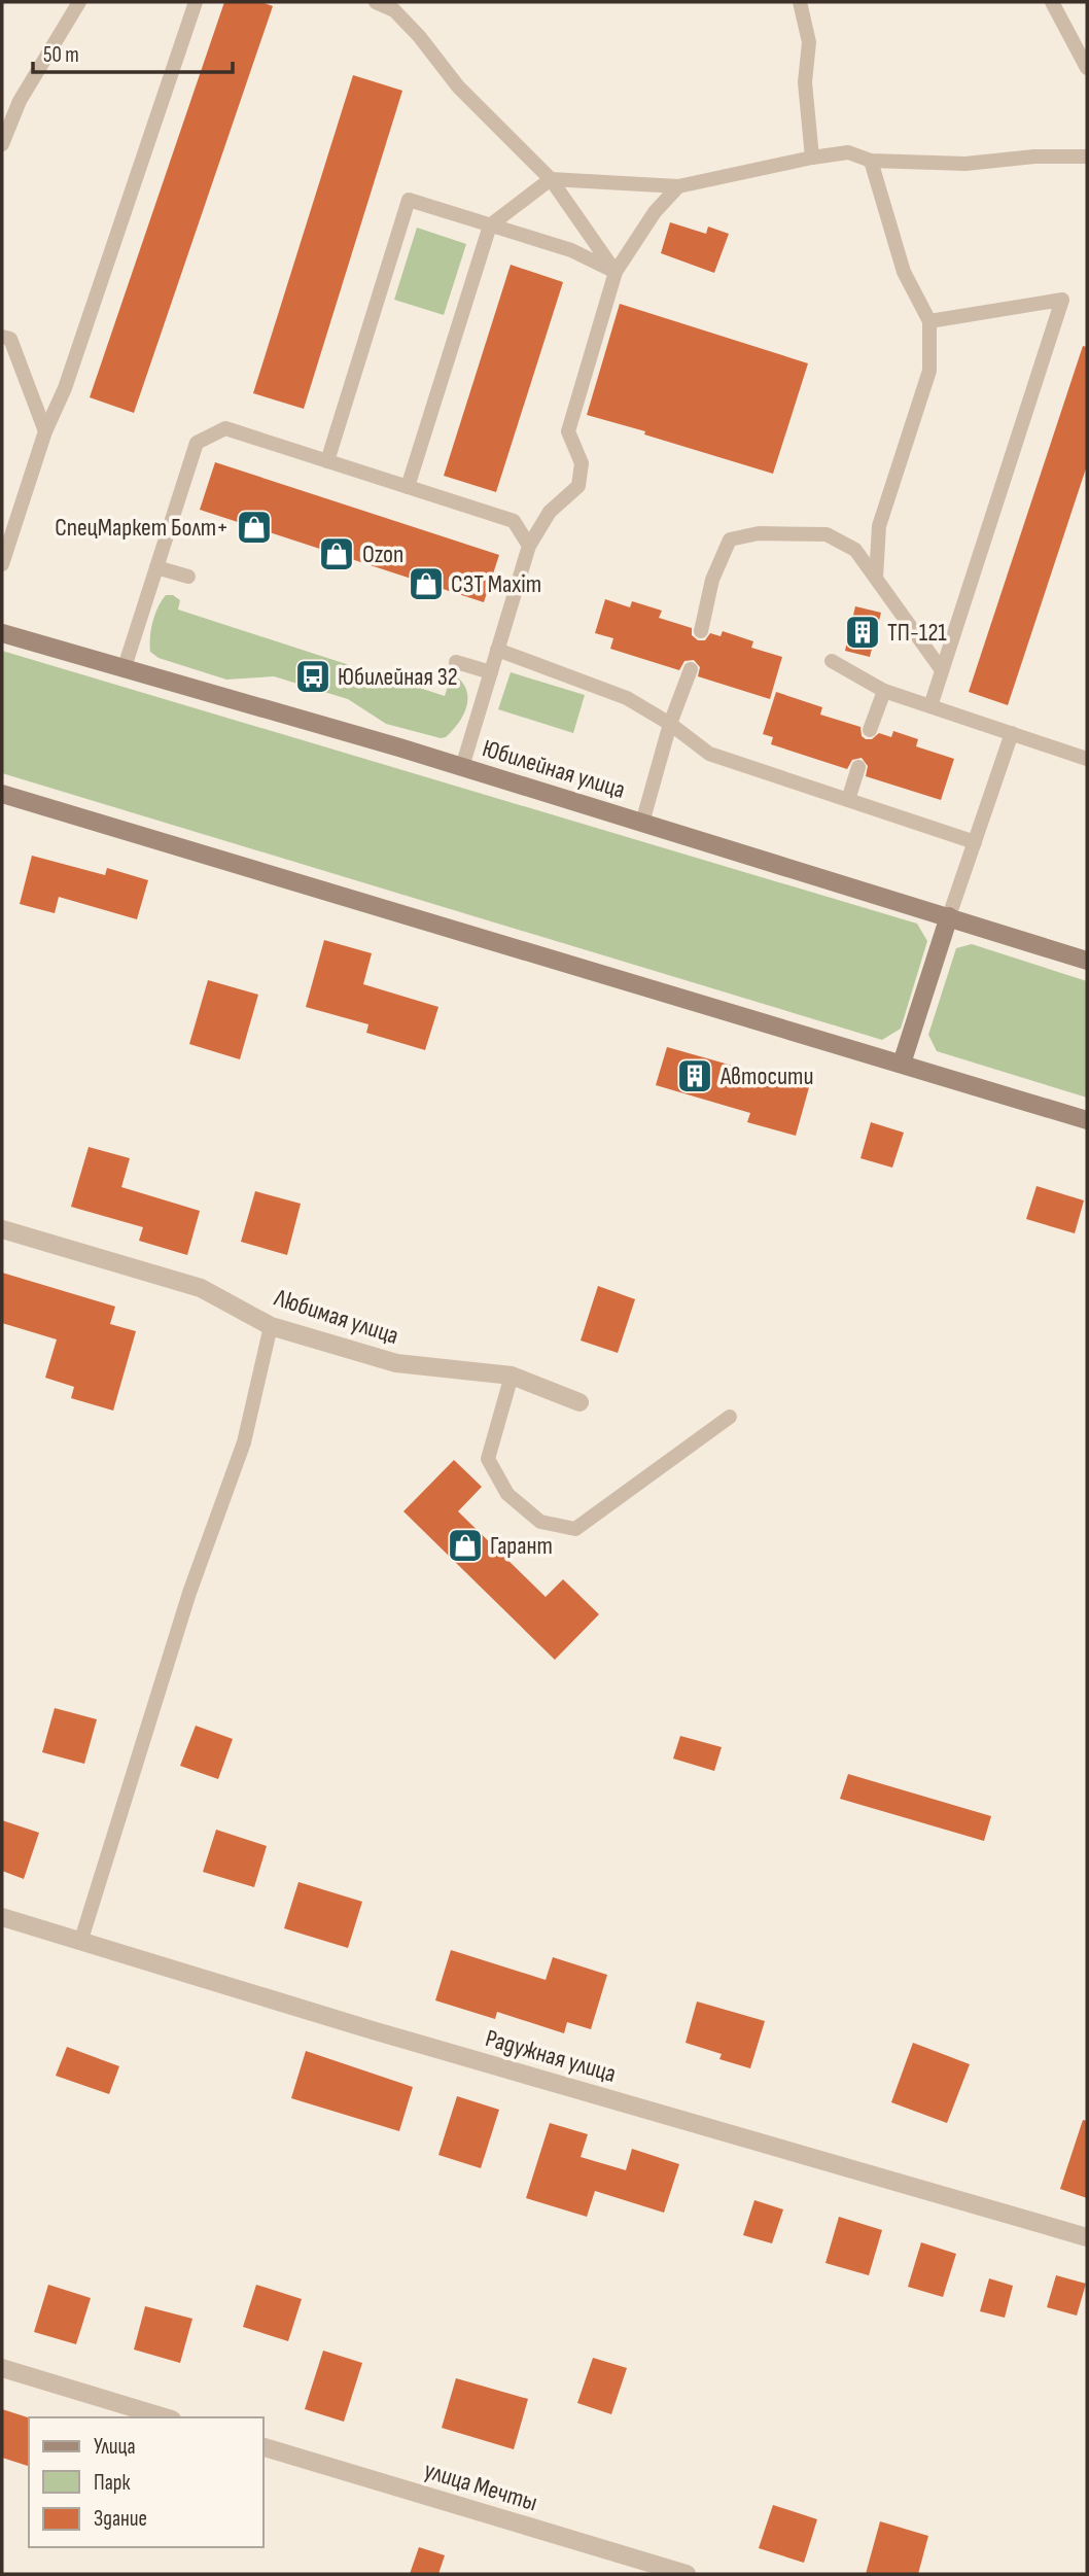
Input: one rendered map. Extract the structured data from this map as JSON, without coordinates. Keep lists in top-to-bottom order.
{
  "streets": {
    "main road": ["Юбилейная улица"],
    "street": ["Любимая улица", "Радужная улица", "улица Мечты"]
  },
  "places": {
    "shop": [
      "СпецМаркет Болт+",
      "Ozon",
      "СЗТ Maxim",
      "Гарант"
    ],
    "building": ["ТП-121", "Автосити"],
    "bus stop": ["Юбилейная 32"]
  },
  "legend": ["Улица", "Парк", "Здание"],
  "scale_bar": "50 m"
}
